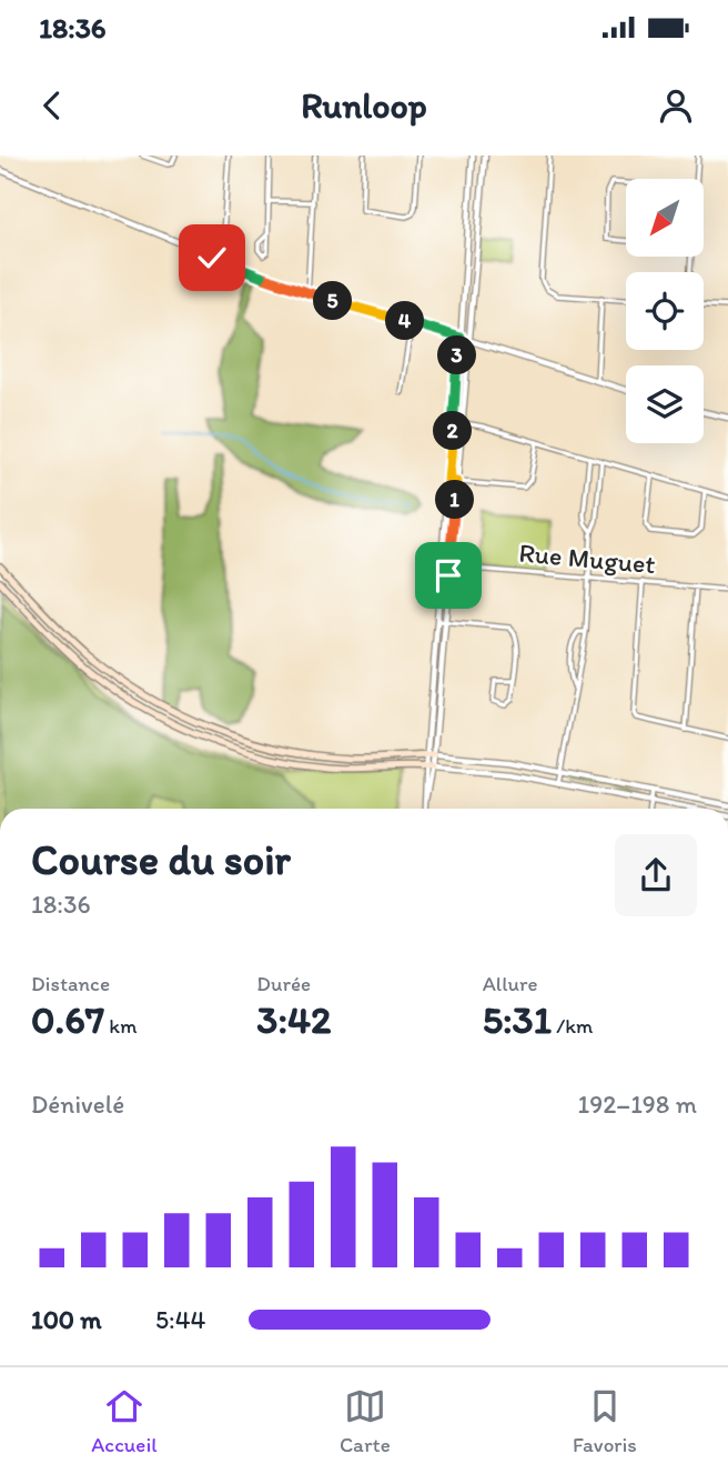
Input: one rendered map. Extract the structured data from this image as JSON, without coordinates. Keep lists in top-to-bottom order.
{
  "streets": {
    "street": ["Rue Muguet"]
  },
  "north": "bottom left",
  "page": {
    "status": "18:36",
    "header": "Runloop",
    "pins": [
      "5",
      "4",
      "3",
      "2",
      "1"
    ],
    "heading": ["Course du soir", "18:36"],
    "stats": [
      ["Distance", "0.67 km"],
      ["Durée", "3:42"],
      ["Allure", "5:31 /km"]
    ],
    "chart": ["Dénivelé", "192–198 m"],
    "list": [
      {
        "name": "100 m",
        "note": "5:44"
      }
    ],
    "tabs": ["Accueil", "Carte", "Favoris"]
  }
}
